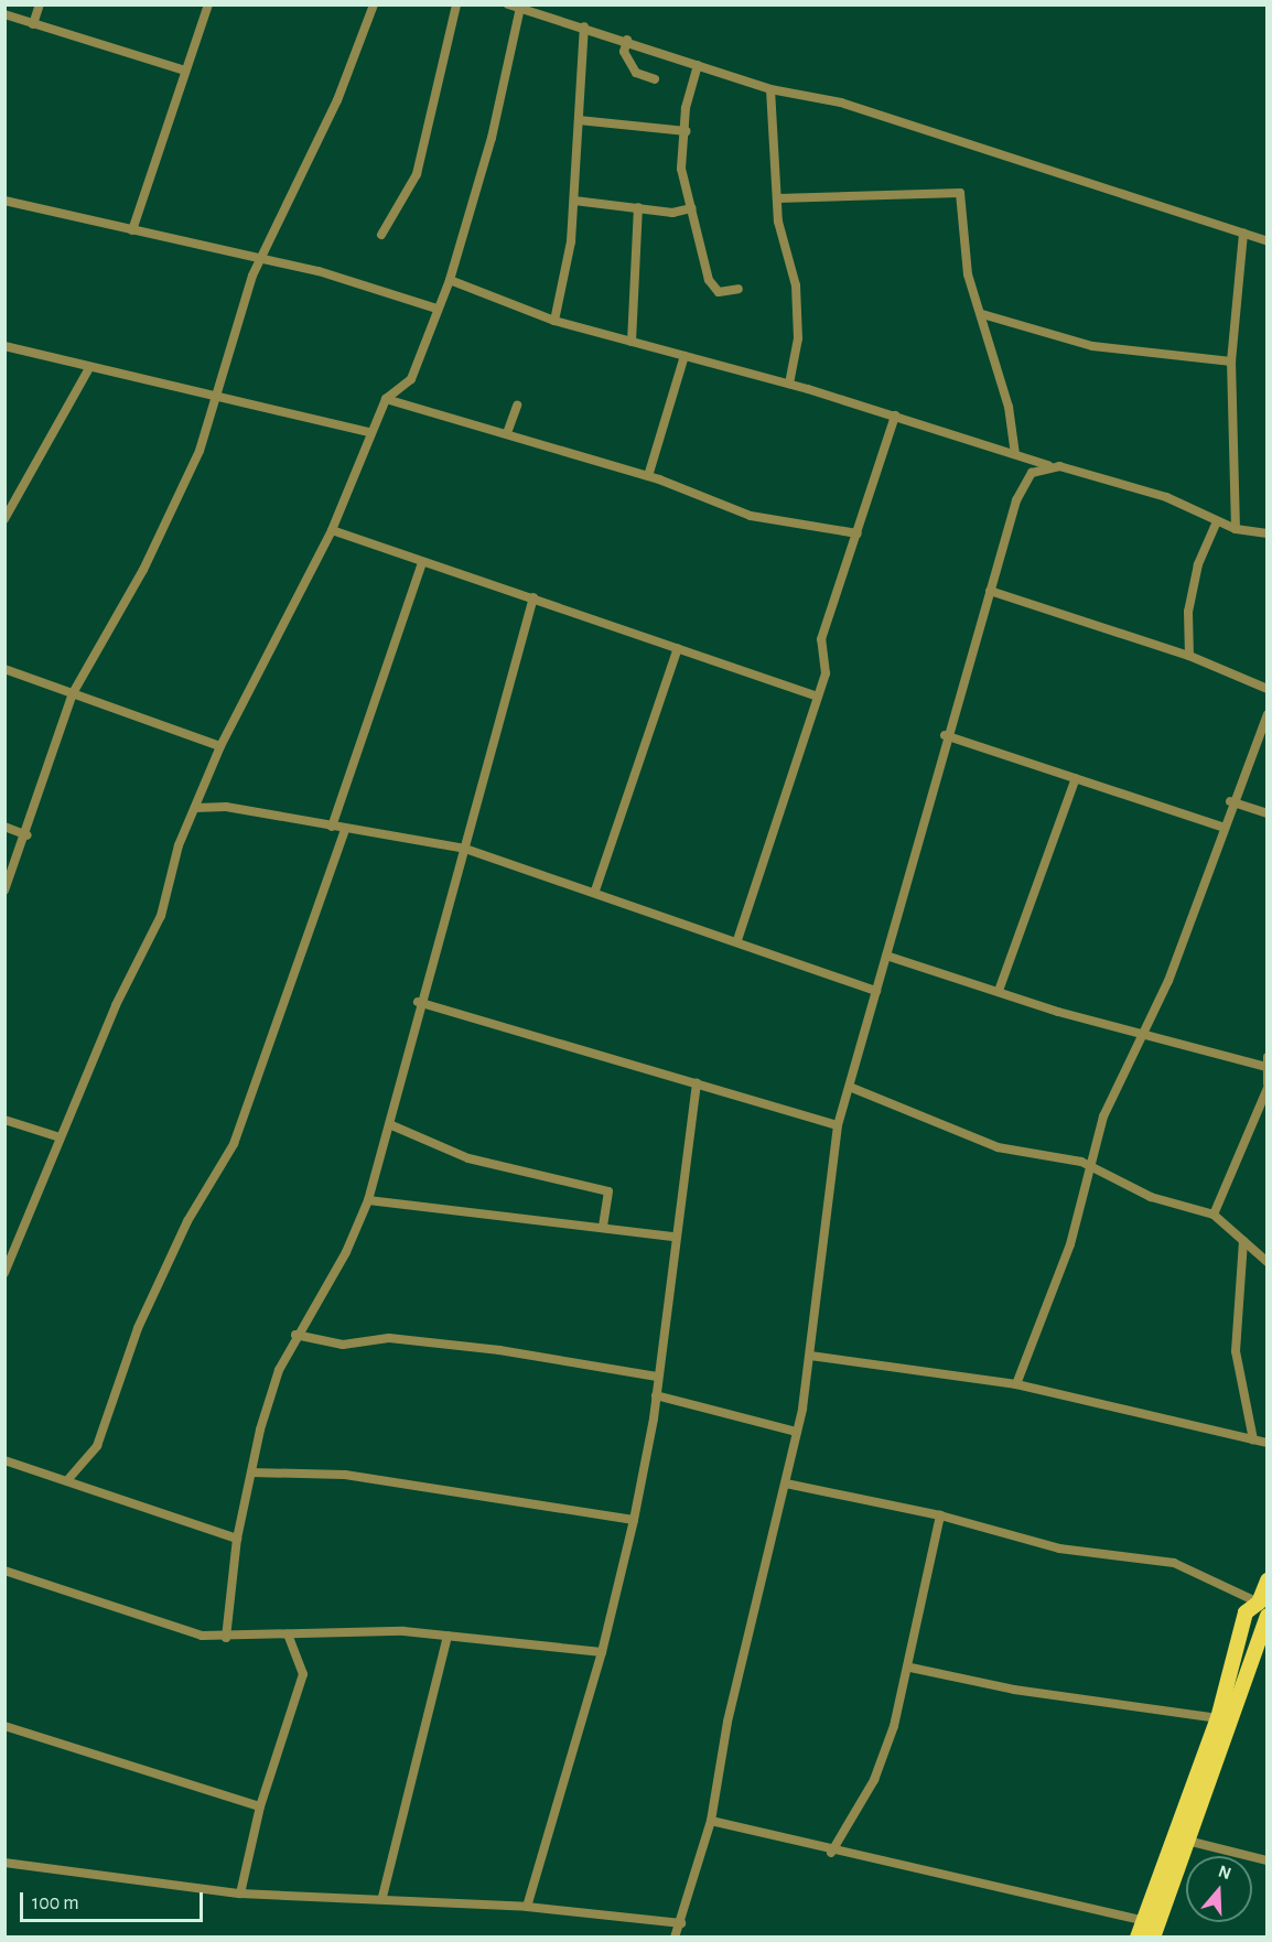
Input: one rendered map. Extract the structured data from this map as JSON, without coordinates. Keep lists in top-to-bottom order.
{
  "scale_bar": "100 m",
  "north": "top"
}
